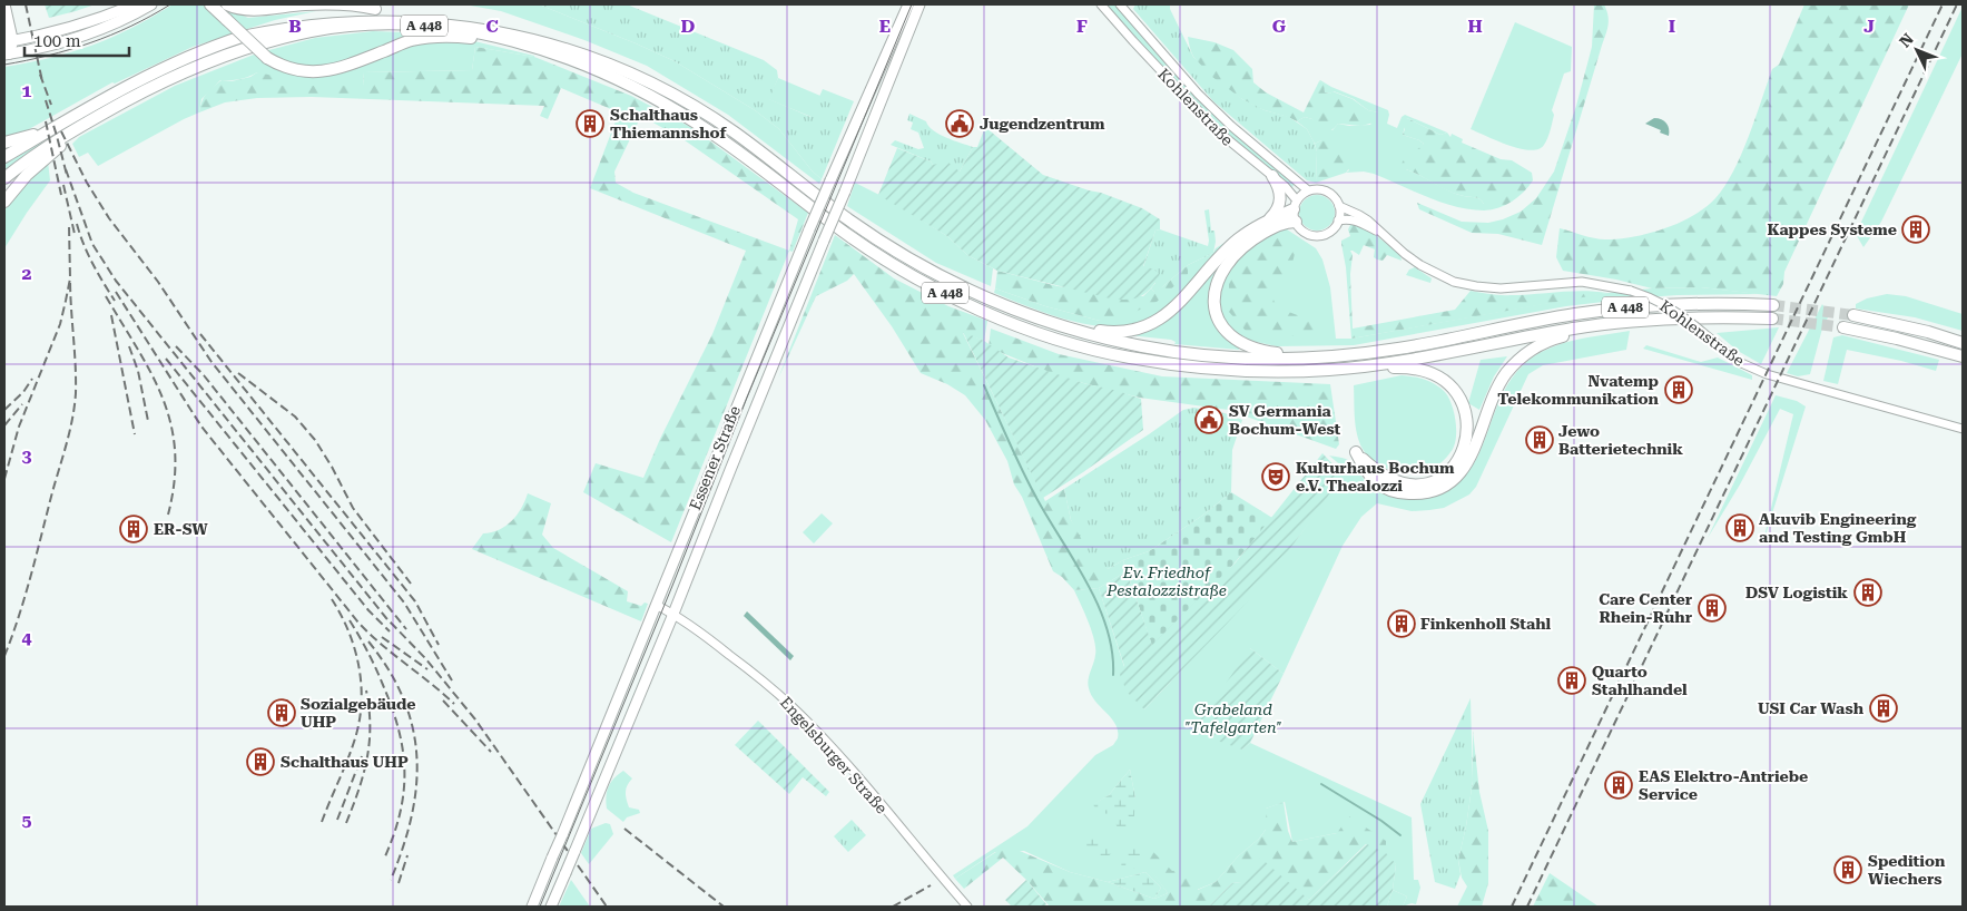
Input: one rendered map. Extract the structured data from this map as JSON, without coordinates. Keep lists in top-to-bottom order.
{
  "streets": {
    "highway": ["A 448"],
    "main road": ["Essener Straße"],
    "street": ["Kohlenstraße", "Engelsburger Straße"]
  },
  "crossings": [
    ["Essener Straße", "Engelsburger Straße"]
  ],
  "parks": ["Ev. Friedhof Pestalozzistraße", "Grabeland \"Tafelgarten\""],
  "places": {
    "building": [
      "Schalthaus Thiemannshof",
      "Kappes Systeme",
      "Nvatemp Telekommunikation",
      "Jewo Batterietechnik",
      "Akuvib Engineering and Testing GmbH",
      "ER-SW",
      "DSV Logistik",
      "Care Center Rhein-Ruhr",
      "Finkenholl Stahl",
      "Quarto Stahlhandel",
      "USI Car Wash",
      "Sozialgebäude UHP",
      "Schalthaus UHP",
      "EAS Elektro-Antriebe Service",
      "Spedition Wiechers"
    ],
    "public building": ["Jugendzentrum", "SV Germania Bochum-West"],
    "theatre": ["Kulturhaus Bochum e.V. Thealozzi"]
  },
  "scale_bar": "100 m",
  "north": "top left",
  "grid": {
    "columns": [
      "B",
      "C",
      "D",
      "E",
      "F",
      "G",
      "H",
      "I",
      "J"
    ],
    "rows": [
      "1",
      "2",
      "3",
      "4",
      "5"
    ]
  }
}
